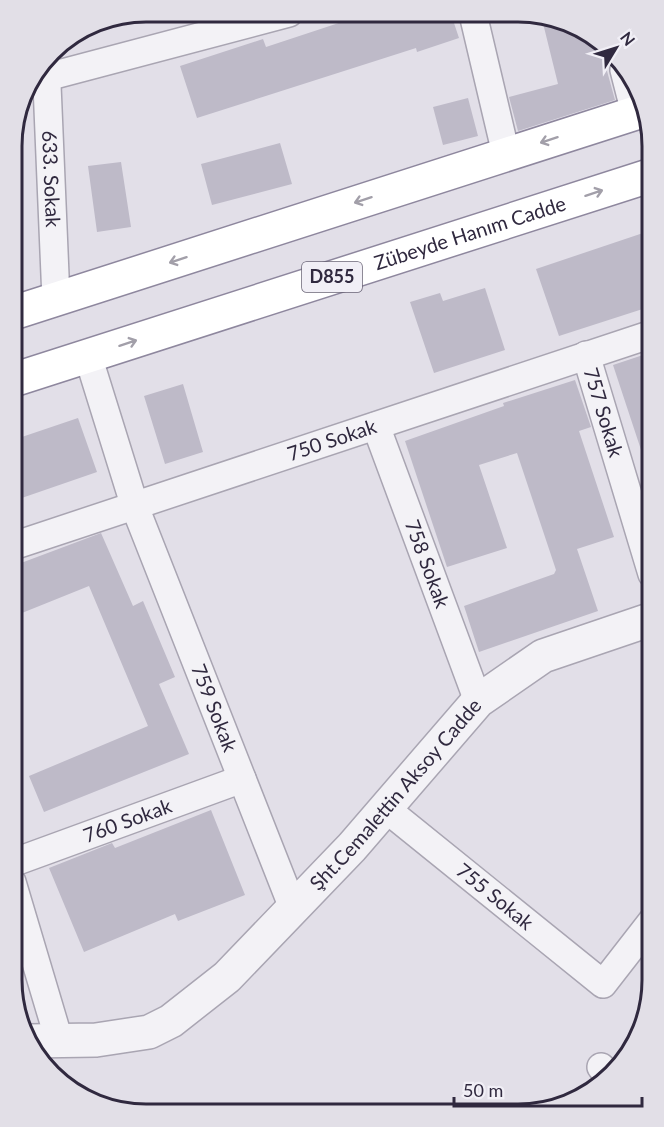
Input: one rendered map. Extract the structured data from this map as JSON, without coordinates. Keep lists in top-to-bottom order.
{
  "streets": {
    "highway": ["Zübeyde Hanım Cadde", "D855"],
    "street": [
      "633. Sokak",
      "757 Sokak",
      "750 Sokak",
      "758 Sokak",
      "759 Sokak",
      "Şht.Cemalettin Aksoy Cadde",
      "760 Sokak",
      "755 Sokak"
    ]
  },
  "crossings": [
    ["Zübeyde Hanım Cadde", "759 Sokak"],
    ["757 Sokak", "750 Sokak"],
    ["750 Sokak", "758 Sokak"],
    ["750 Sokak", "759 Sokak"],
    ["758 Sokak", "Şht.Cemalettin Aksoy Cadde"],
    ["759 Sokak", "Şht.Cemalettin Aksoy Cadde"],
    ["759 Sokak", "760 Sokak"],
    ["Şht.Cemalettin Aksoy Cadde", "755 Sokak"]
  ],
  "scale_bar": "50 m",
  "north": "top right"
}
